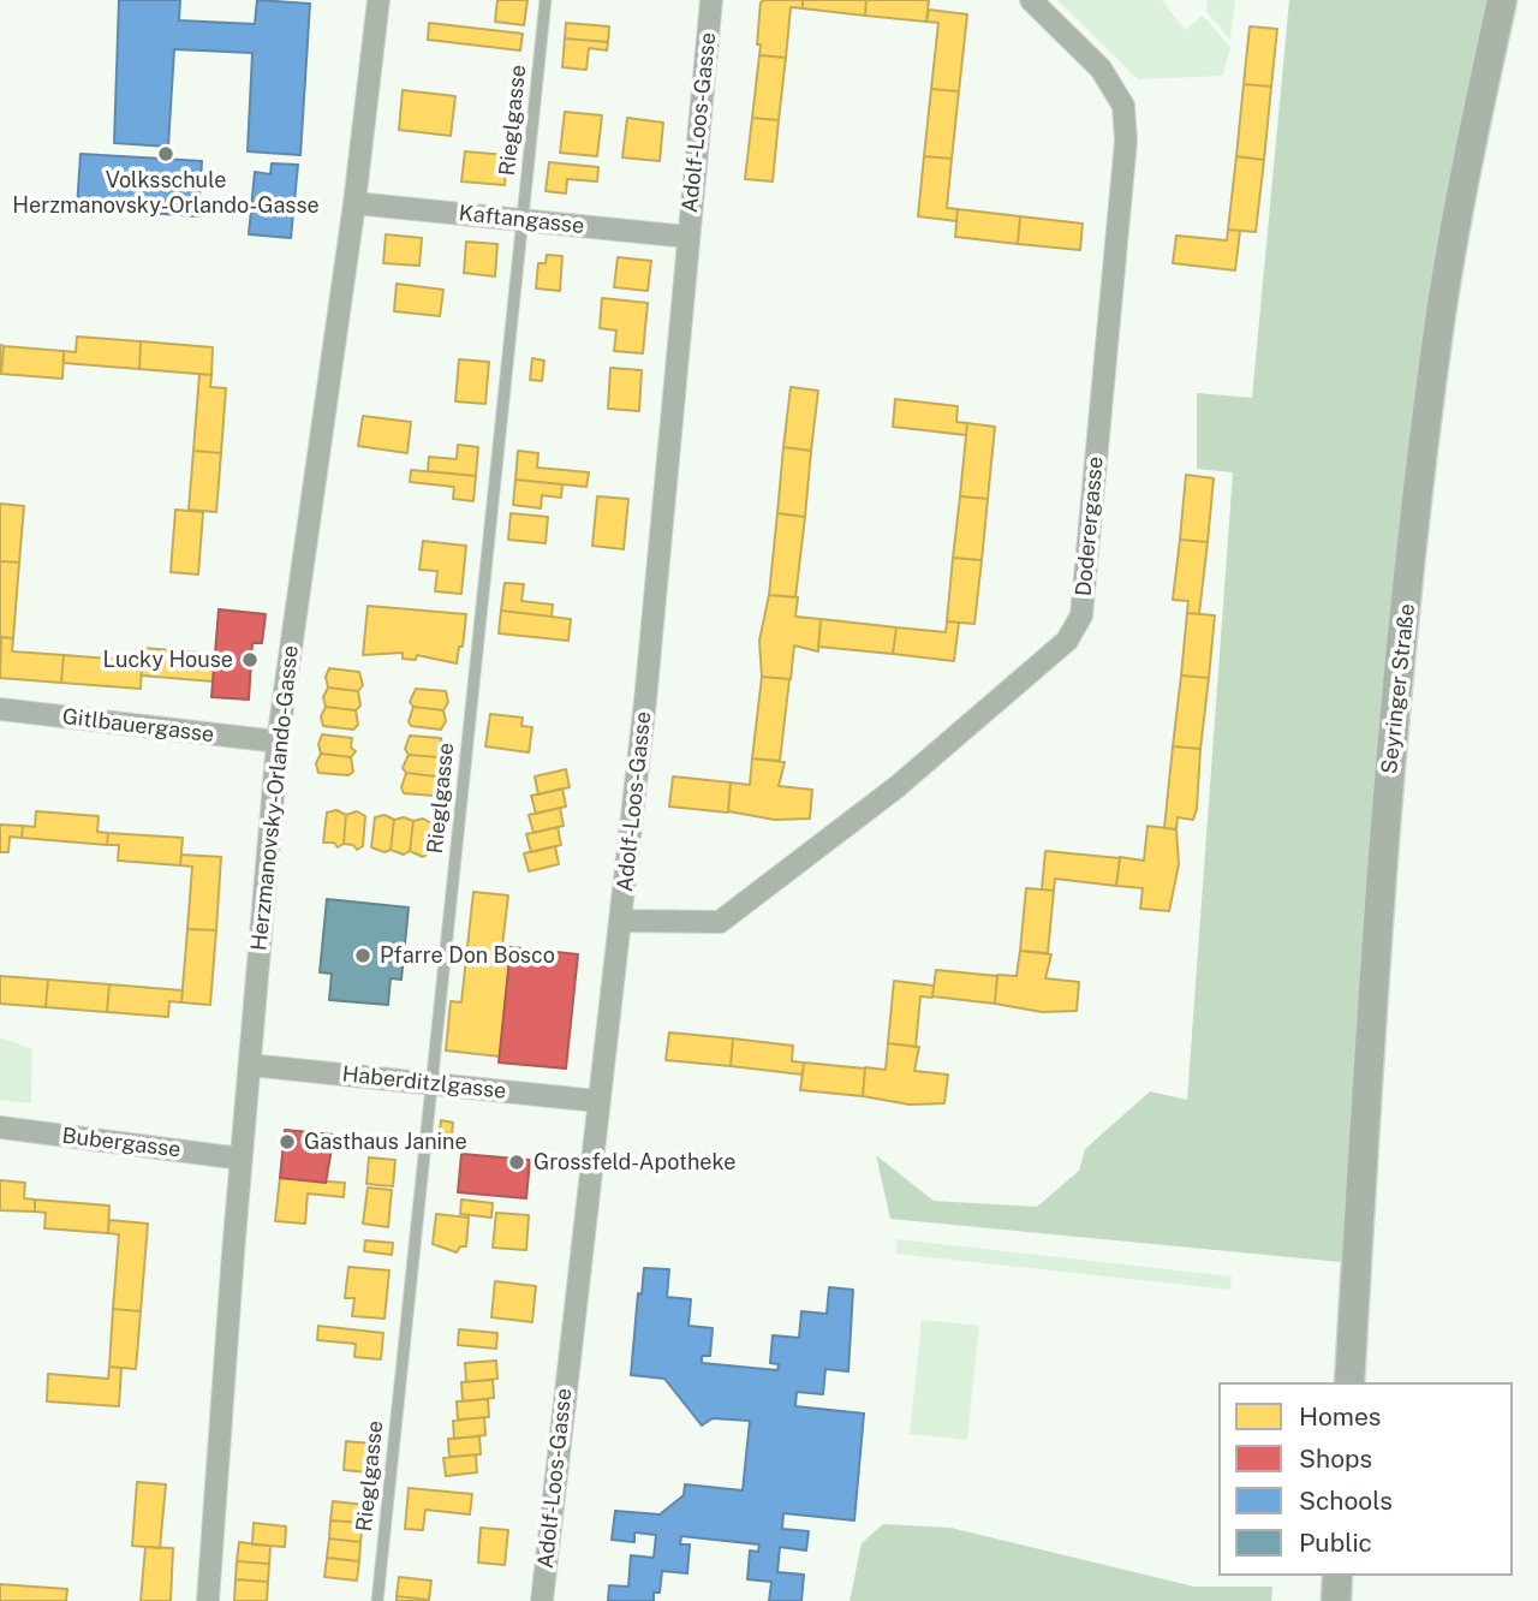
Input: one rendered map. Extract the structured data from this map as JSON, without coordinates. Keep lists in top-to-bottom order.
{
  "streets": {
    "main road": ["Seyringer Straße"],
    "street": [
      "Adolf-Loos-Gasse",
      "Kaftangasse",
      "Doderergasse",
      "Gitlbauergasse",
      "Herzmanovsky-Orlando-Gasse",
      "Haberditzlgasse",
      "Bubergasse"
    ],
    "lane": ["Rieglgasse"]
  },
  "crossings": [
    ["Rieglgasse", "Kaftangasse"],
    ["Rieglgasse", "Haberditzlgasse"],
    ["Adolf-Loos-Gasse", "Kaftangasse"],
    ["Adolf-Loos-Gasse", "Doderergasse"],
    ["Adolf-Loos-Gasse", "Haberditzlgasse"],
    ["Kaftangasse", "Herzmanovsky-Orlando-Gasse"],
    ["Gitlbauergasse", "Herzmanovsky-Orlando-Gasse"],
    ["Herzmanovsky-Orlando-Gasse", "Haberditzlgasse"],
    ["Herzmanovsky-Orlando-Gasse", "Bubergasse"]
  ],
  "places": [
    "Volksschule Herzmanovsky-Orlando-Gasse",
    "Lucky House",
    "Pfarre Don Bosco",
    "Gasthaus Janine",
    "Grossfeld-Apotheke"
  ],
  "legend": [
    "Homes",
    "Shops",
    "Schools",
    "Public"
  ]
}
